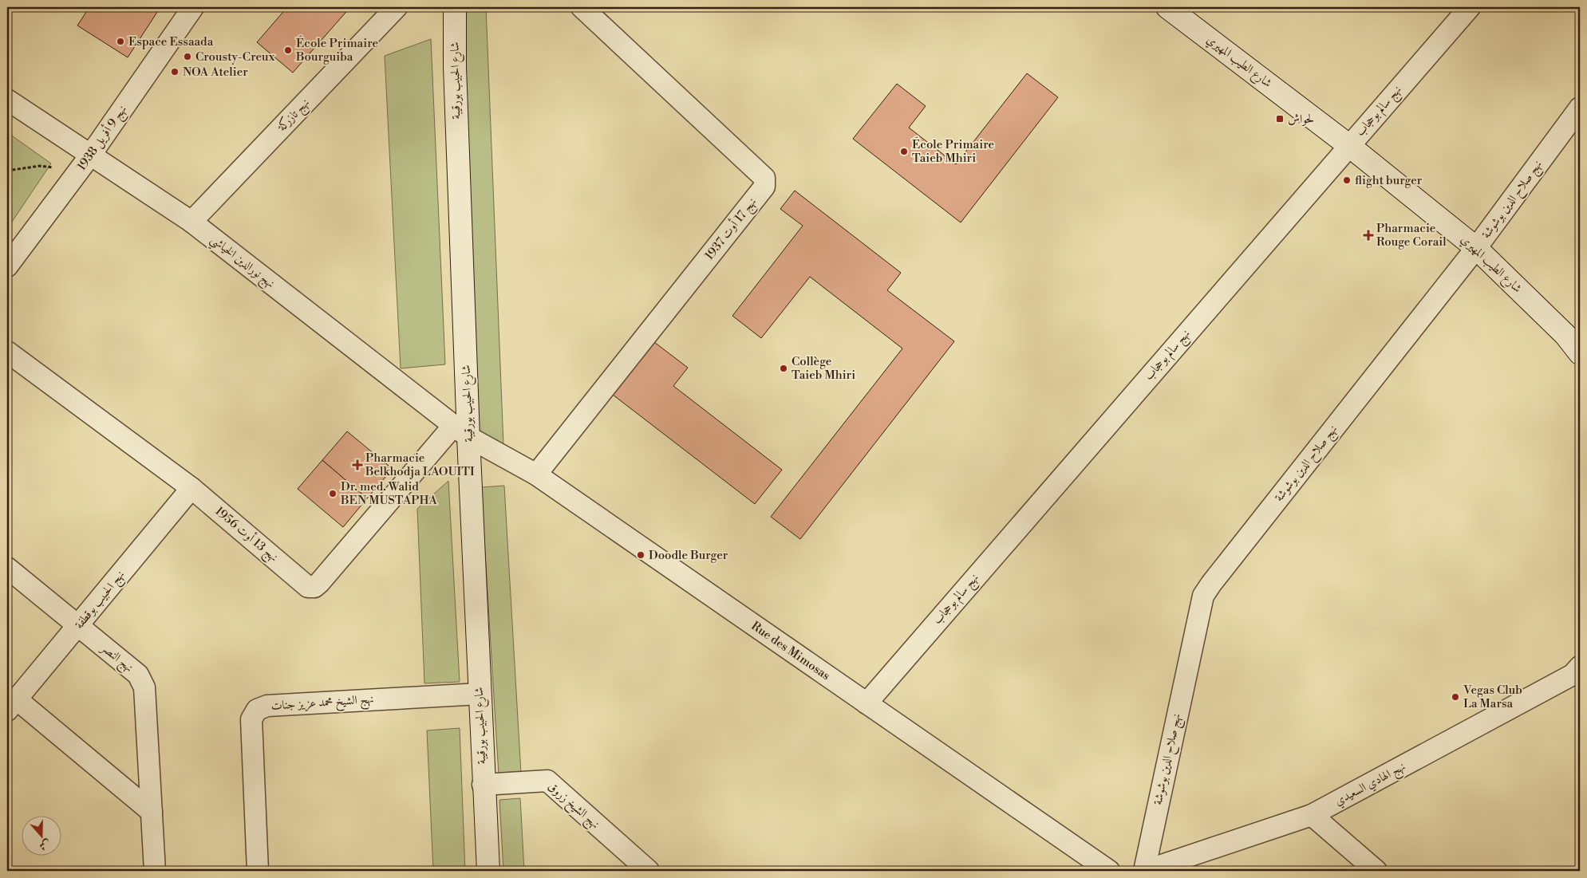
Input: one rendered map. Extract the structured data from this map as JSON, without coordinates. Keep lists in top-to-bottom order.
{
  "streets": {
    "main road": ["شارع الطيب المهيري", "شارع الحبيب بورقيبة"],
    "street": [
      "نهج سالم بوحجاب",
      "نهج تازركة",
      "نهج 9 أفريل 1938",
      "نهج صلاح الدين بوشوشة",
      "نهج 17 أوت 1937",
      "نهج نورالدين الخياشي",
      "نهج 13 أوت 1956",
      "نهج الحبيب بوقطفة",
      "Rue des Mimosas",
      "نهج النصر",
      "نهج الشيخ محمد عزيز جنات",
      "نهج الهادي السعيدي",
      "نهج الشيخ زروق"
    ]
  },
  "crossings": [
    ["شارع الطيب المهيري", "نهج سالم بوحجاب"],
    ["شارع الطيب المهيري", "نهج صلاح الدين بوشوشة"],
    ["شارع الحبيب بورقيبة", "نهج نورالدين الخياشي"],
    ["شارع الحبيب بورقيبة", "نهج 13 أوت 1956"],
    ["شارع الحبيب بورقيبة", "Rue des Mimosas"],
    ["شارع الحبيب بورقيبة", "نهج الشيخ محمد عزيز جنات"],
    ["شارع الحبيب بورقيبة", "نهج الشيخ زروق"],
    ["نهج سالم بوحجاب", "Rue des Mimosas"],
    ["نهج تازركة", "نهج نورالدين الخياشي"],
    ["نهج 9 أفريل 1938", "نهج نورالدين الخياشي"],
    ["نهج صلاح الدين بوشوشة", "نهج الهادي السعيدي"],
    ["نهج 17 أوت 1937", "Rue des Mimosas"],
    ["نهج نورالدين الخياشي", "نهج 13 أوت 1956"],
    ["نهج نورالدين الخياشي", "Rue des Mimosas"],
    ["نهج 13 أوت 1956", "نهج الحبيب بوقطفة"],
    ["نهج 13 أوت 1956", "Rue des Mimosas"],
    ["نهج الحبيب بوقطفة", "نهج النصر"]
  ],
  "places": {
    "other": [
      "Espace Essaada",
      "École Primaire Bourguiba",
      "Crousty-Creux",
      "NOA Atelier",
      "École Primaire Taieb Mhiri",
      "flight burger",
      "Collège Taieb Mhiri",
      "Dr. med. Walid BEN MUSTAPHA",
      "Doodle Burger",
      "Vegas Club La Marsa"
    ],
    "transit": ["لحواش"],
    "health": ["Pharmacie Rouge Corail", "Pharmacie Belkhodja LAOUITI"]
  },
  "north": "bottom"
}
